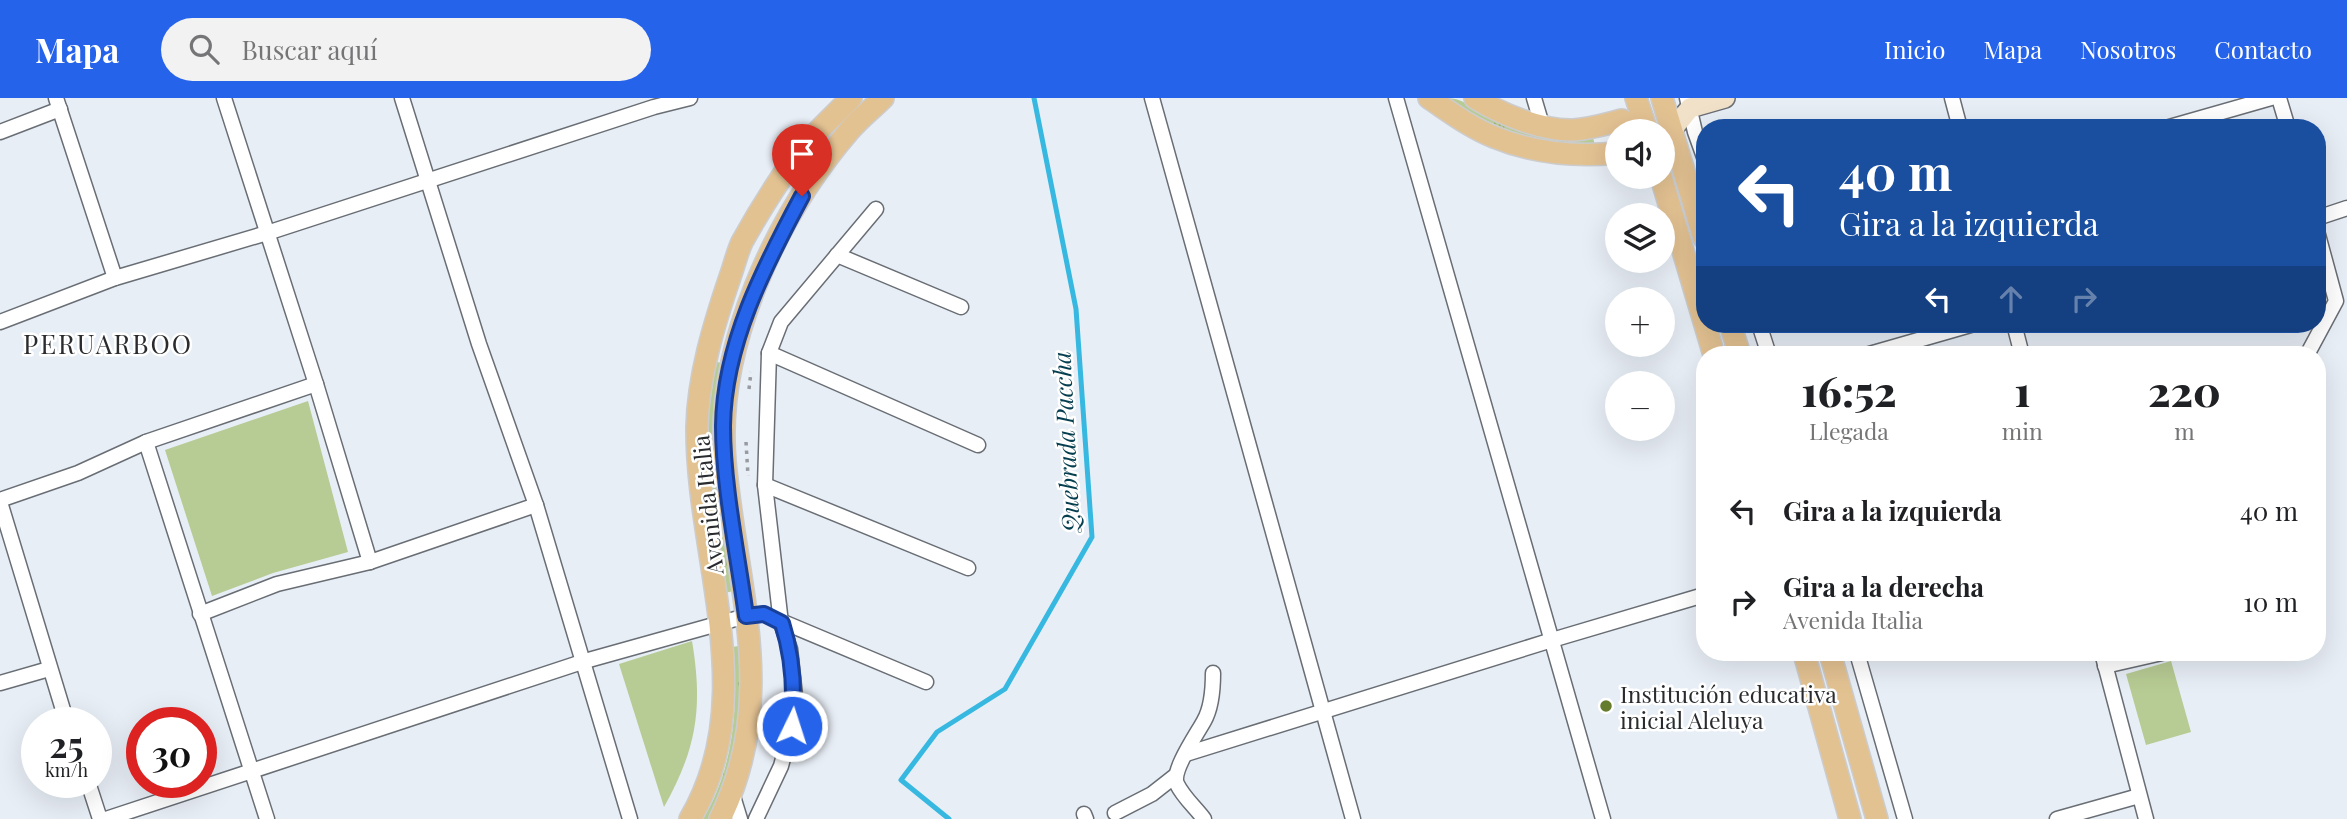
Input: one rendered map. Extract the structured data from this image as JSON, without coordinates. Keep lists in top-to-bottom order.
{
  "streets": {
    "main road": ["Avenida Italia"]
  },
  "districts": ["PERUARBOO"],
  "water": ["Quebrada Paccha"],
  "places": ["Institución educativa inicial Aleluya"],
  "page": {
    "header": "Mapa",
    "search": "Buscar aquí",
    "nav": [
      "Inicio",
      "Mapa",
      "Nosotros",
      "Contacto"
    ],
    "map_buttons": ["+", "−"],
    "turn": ["40 m", "Gira a la izquierda"],
    "eta": [
      "16:52",
      "Llegada",
      "1",
      "min",
      "220",
      "m"
    ],
    "list": [
      {
        "name": "Gira a la izquierda",
        "value": "40 m"
      },
      {
        "name": "Gira a la derecha",
        "note": "Avenida Italia",
        "value": "10 m"
      }
    ],
    "speed": "25 km/h",
    "limit": "30"
  }
}
